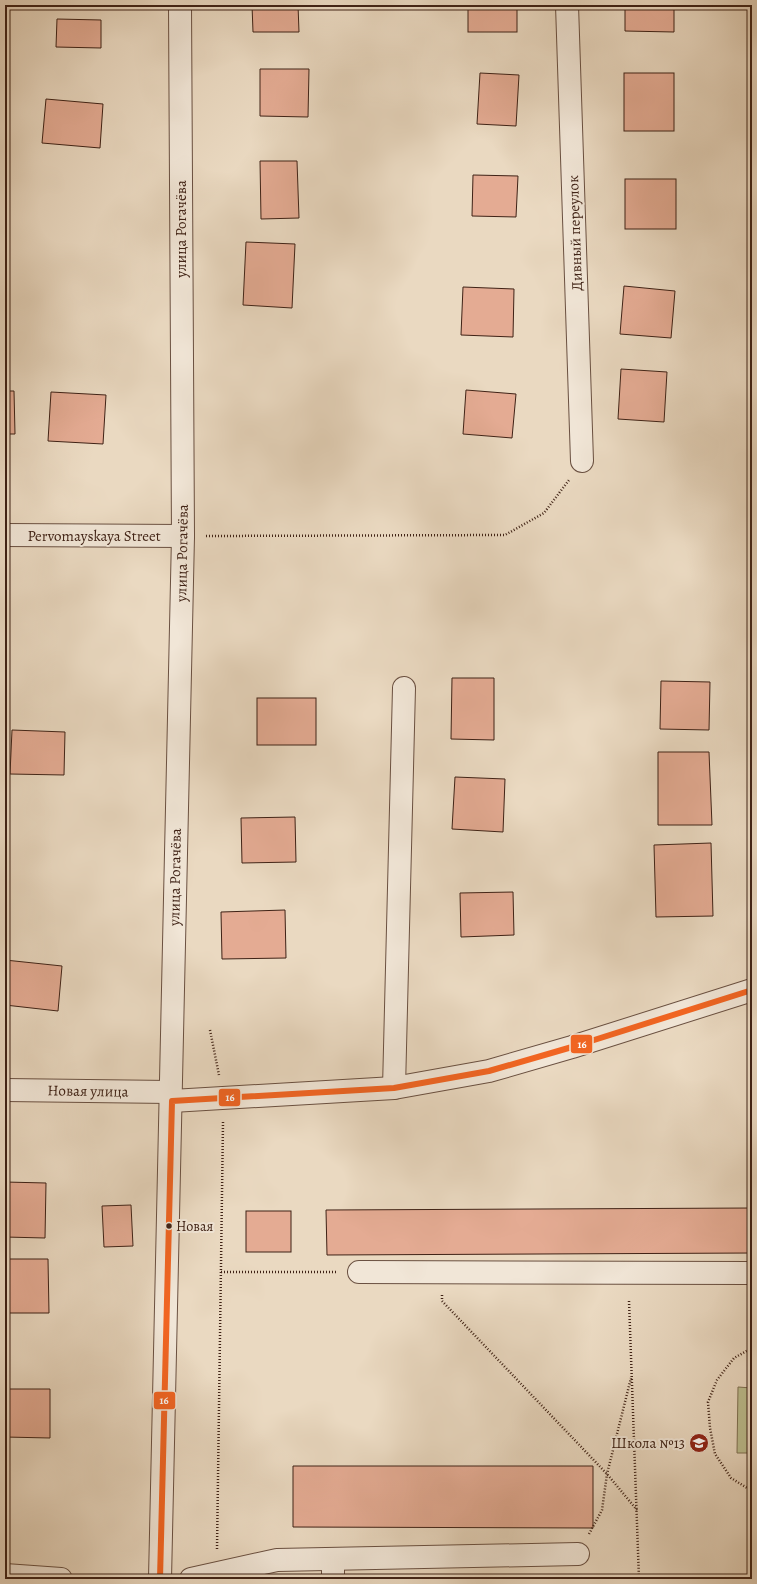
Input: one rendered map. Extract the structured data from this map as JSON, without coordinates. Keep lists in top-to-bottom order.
{
  "streets": {
    "street": [
      "улица Рогачёва",
      "Дивный переулок",
      "Pervomayskaya Street",
      "Новая улица"
    ]
  },
  "crossings": [
    ["улица Рогачёва", "Pervomayskaya Street"],
    ["улица Рогачёва", "Новая улица"]
  ],
  "places": {
    "other": ["Новая"],
    "school or university": ["Школа №13"]
  },
  "lines": ["transit line 16"]
}
